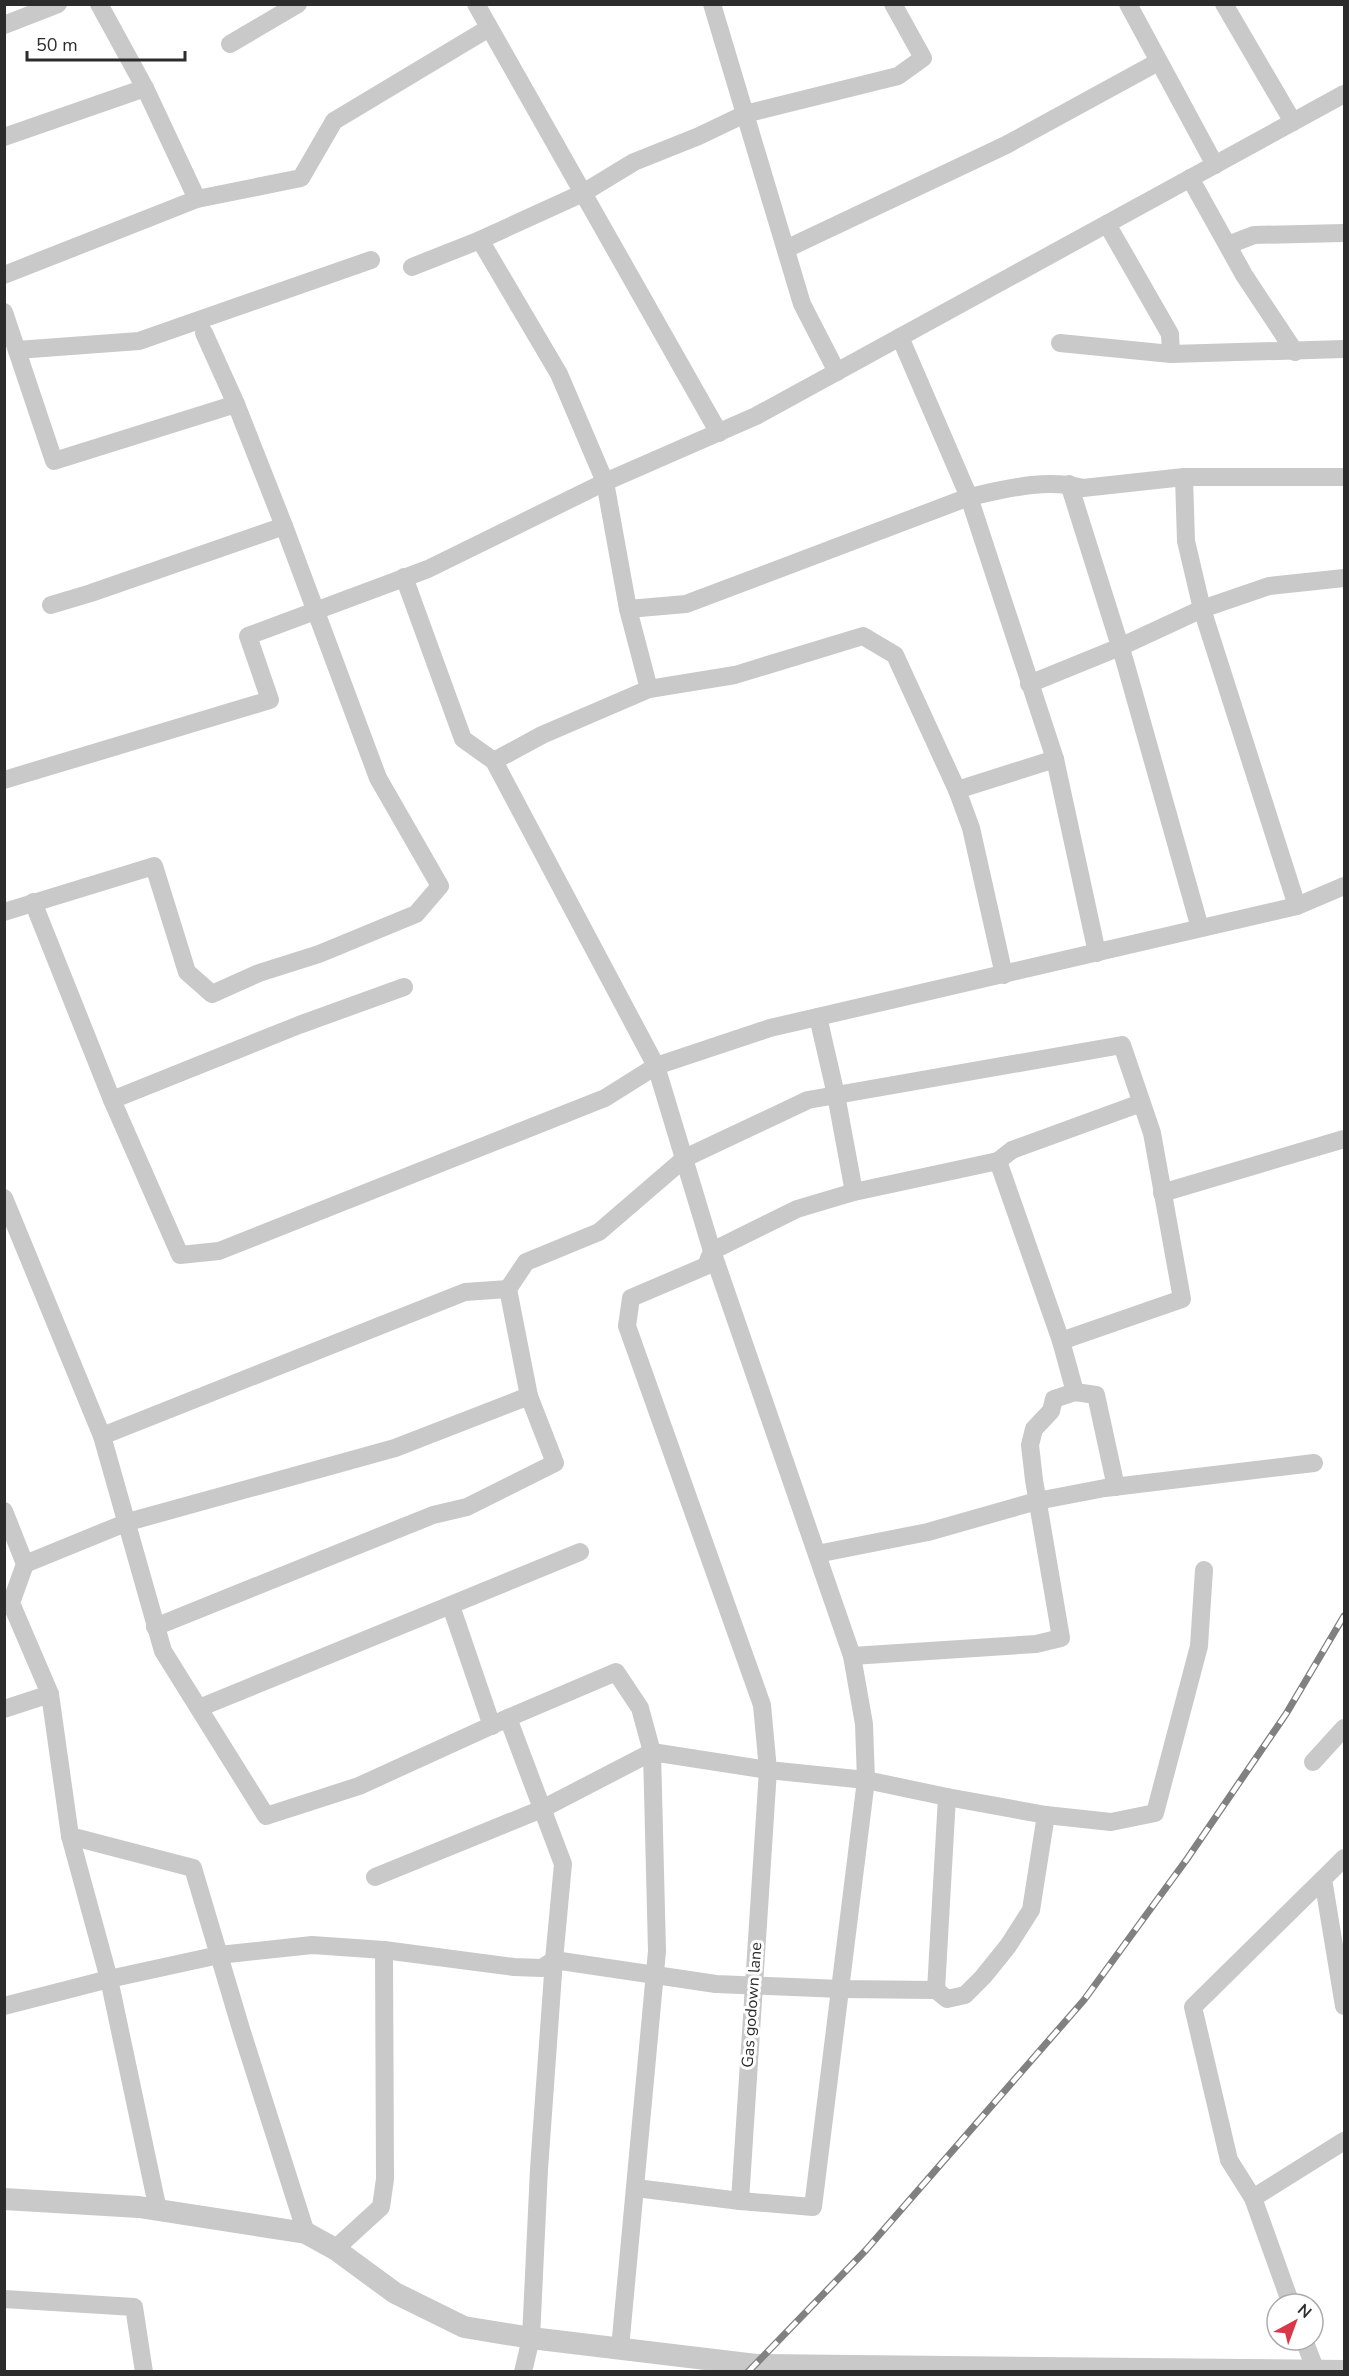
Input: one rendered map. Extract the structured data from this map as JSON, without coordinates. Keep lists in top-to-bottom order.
{
  "streets": {
    "street": ["Gas godown lane"]
  },
  "scale_bar": "50 m",
  "north": "top right"
}
